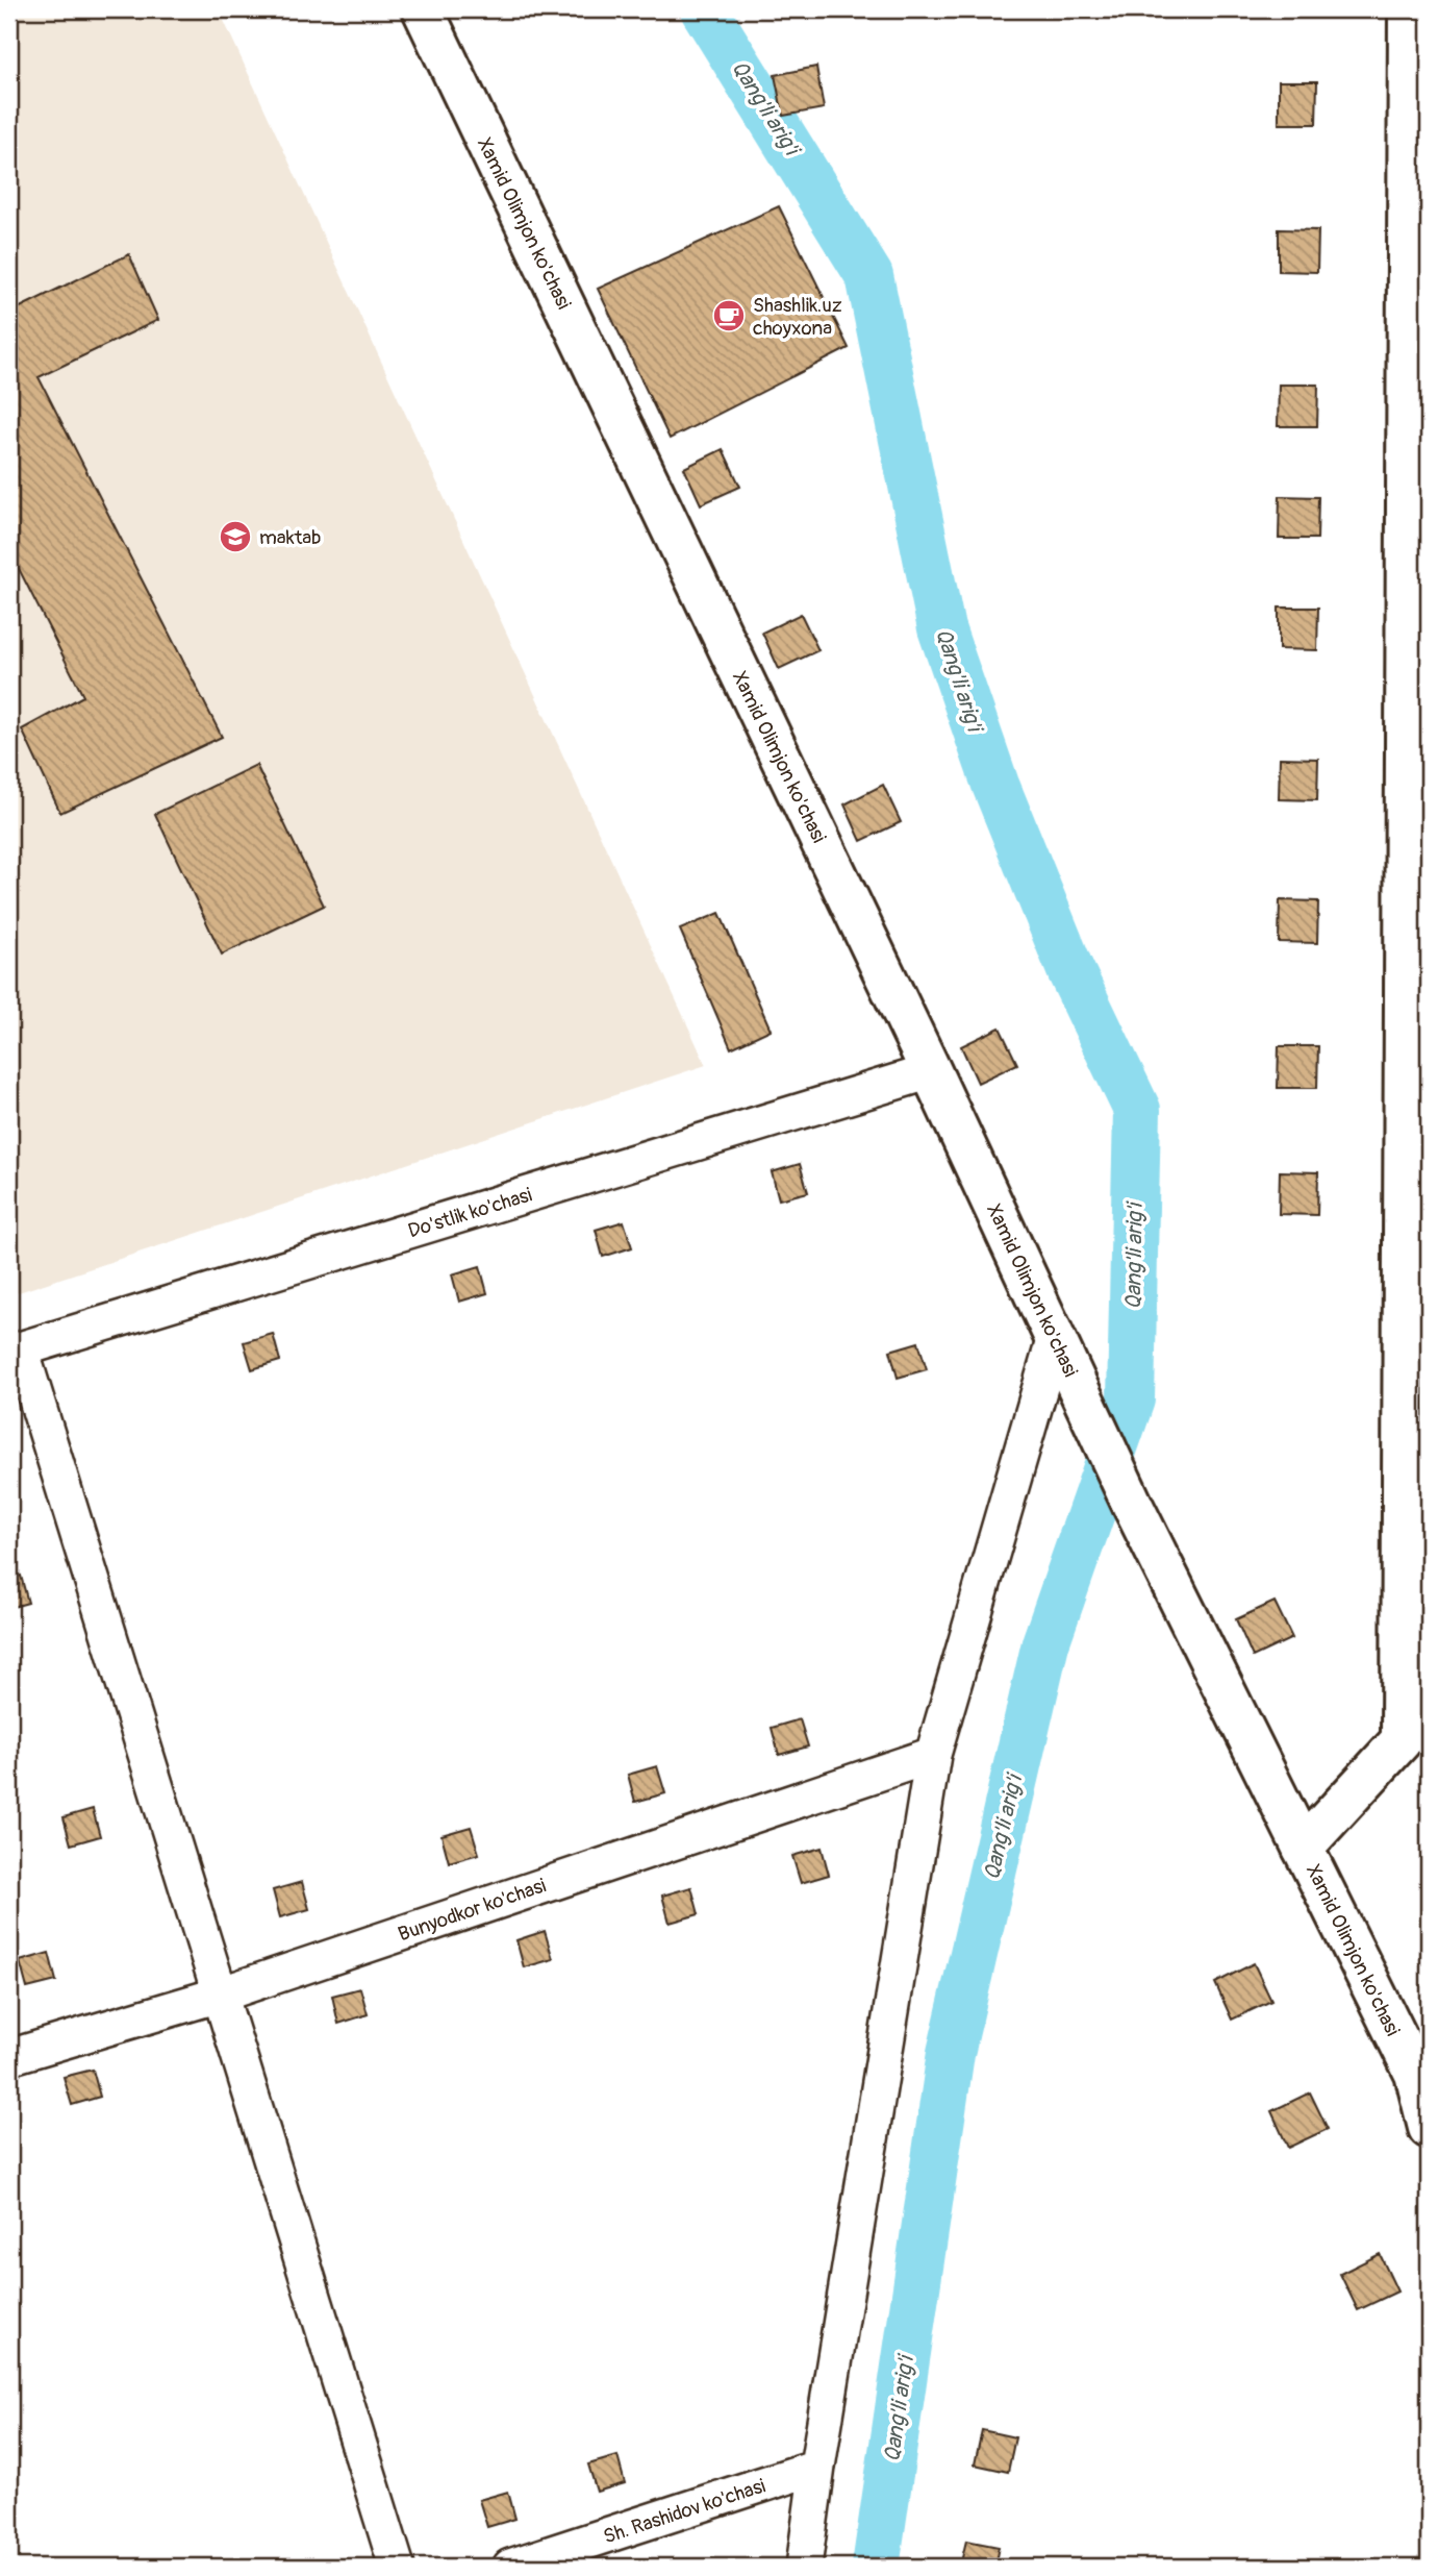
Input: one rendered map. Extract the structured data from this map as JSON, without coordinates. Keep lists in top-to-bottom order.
{
  "streets": {
    "main road": ["Xamid Olimjon ko'chasi"],
    "street": ["Do'stlik ko'chasi", "Bunyodkor ko'chasi", "Sh. Rashidov ko'chasi"]
  },
  "crossings": [
    ["Xamid Olimjon ko'chasi", "Do'stlik ko'chasi"]
  ],
  "water": ["Qang'li arig'i"],
  "places": {
    "cafe": ["Shashlik.uz choyxona"],
    "school or university": ["maktab"]
  }
}
